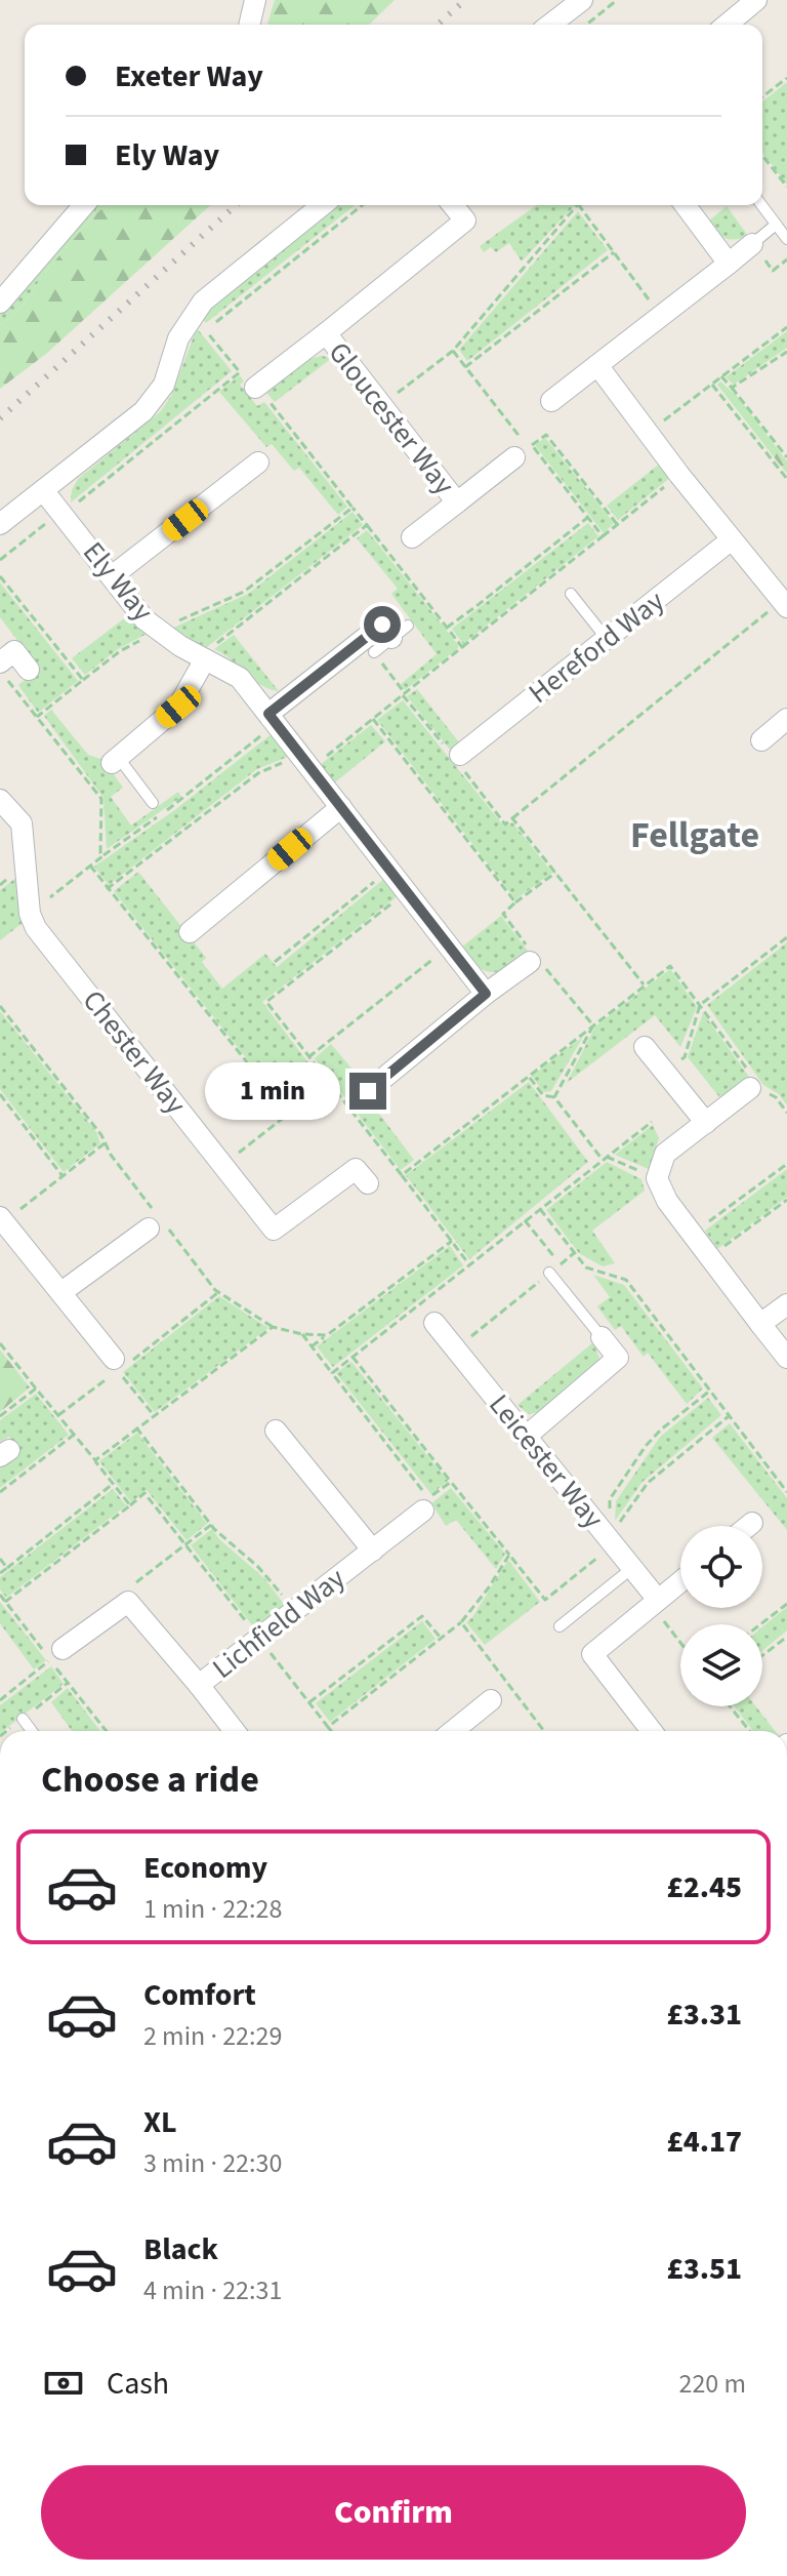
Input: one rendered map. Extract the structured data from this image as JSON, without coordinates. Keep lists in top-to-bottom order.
{
  "streets": {
    "street": [
      "Gloucester Way",
      "Ely Way",
      "Hereford Way",
      "Chester Way",
      "Leicester Way",
      "Lichfield Way"
    ]
  },
  "districts": ["Fellgate"],
  "page": {
    "banner": ["Exeter Way", "Ely Way"],
    "bubble": "1 min",
    "heading": "Choose a ride",
    "list": [
      {
        "name": "Economy",
        "note": "1 min · 22:28",
        "value": "£2.45"
      },
      {
        "name": "Comfort",
        "note": "2 min · 22:29",
        "value": "£3.31"
      },
      {
        "name": "XL",
        "note": "3 min · 22:30",
        "value": "£4.17"
      },
      {
        "name": "Black",
        "note": "4 min · 22:31",
        "value": "£3.51"
      }
    ],
    "pay": ["Cash", "220 m"],
    "buttons": "Confirm"
  }
}
